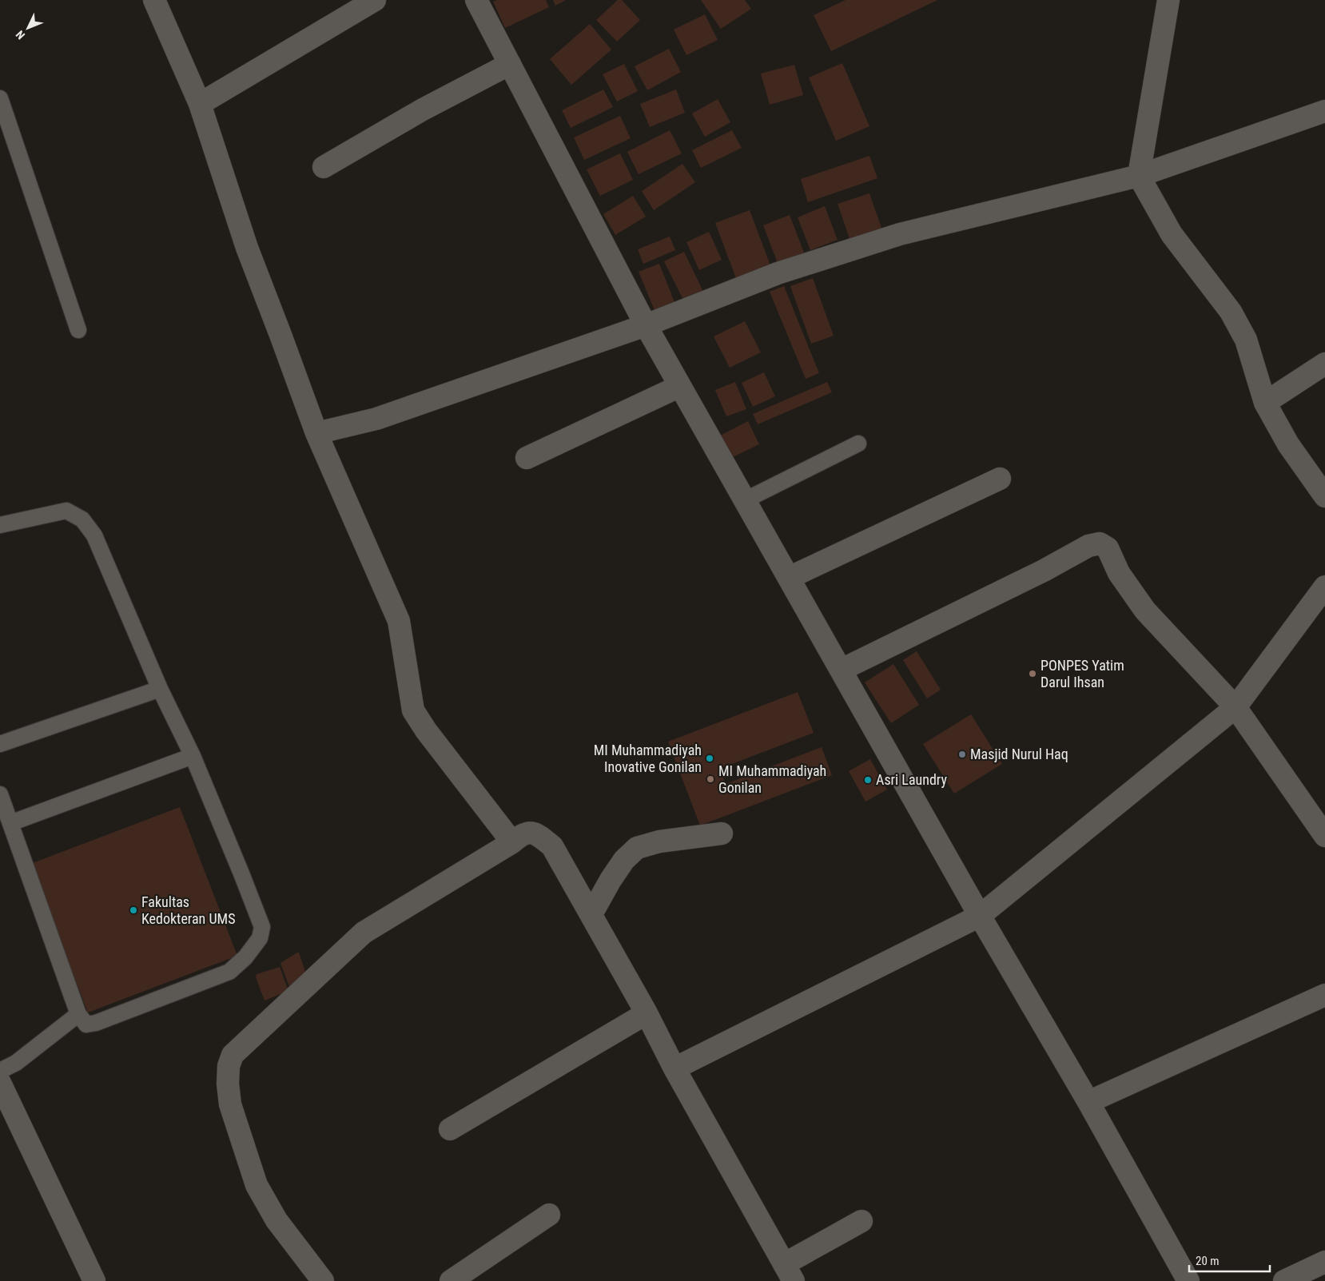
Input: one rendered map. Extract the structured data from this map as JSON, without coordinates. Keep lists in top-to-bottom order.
{
  "places": [
    "PONPES Yatim Darul Ihsan",
    "Masjid Nurul Haq",
    "MI Muhammadiyah Inovative Gonilan",
    "MI Muhammadiyah Gonilan",
    "Asri Laundry",
    "Fakultas Kedokteran UMS"
  ],
  "scale_bar": "20 m",
  "north": "bottom left"
}
